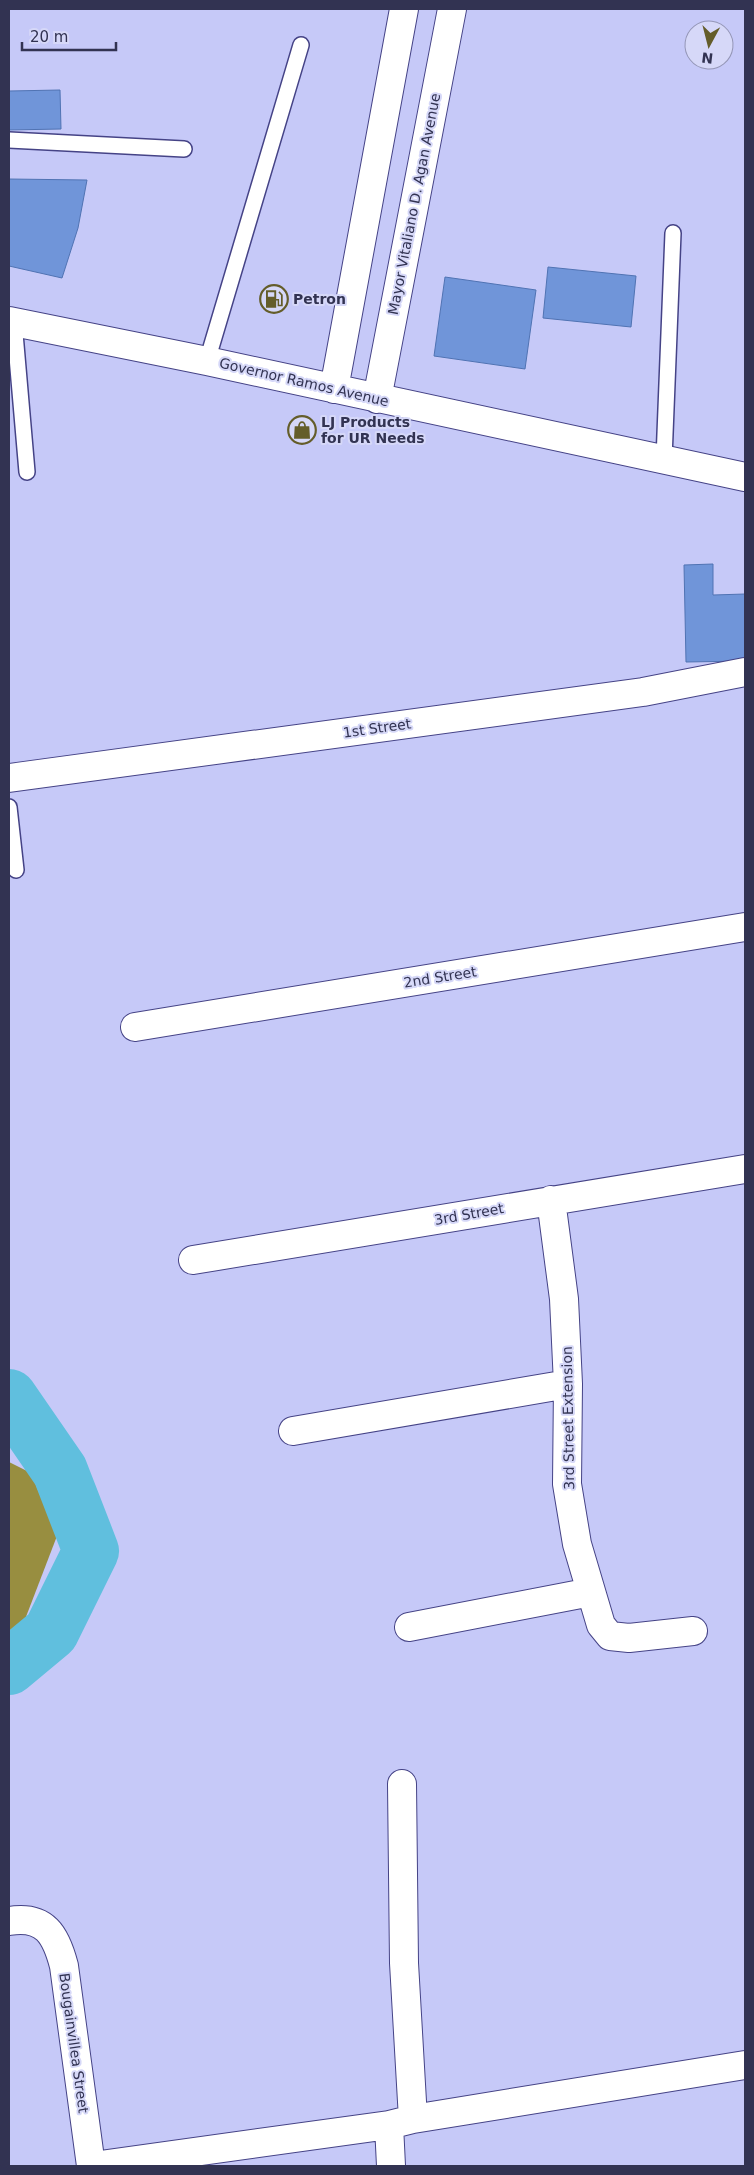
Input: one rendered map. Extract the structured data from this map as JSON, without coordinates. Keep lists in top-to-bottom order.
{
  "streets": {
    "street": [
      "Mayor Vitaliano D. Agan Avenue",
      "Governor Ramos Avenue",
      "1st Street",
      "2nd Street",
      "3rd Street",
      "3rd Street Extension",
      "Bougainvillea Street"
    ]
  },
  "crossings": [
    ["Mayor Vitaliano D. Agan Avenue", "Governor Ramos Avenue"],
    ["3rd Street", "3rd Street Extension"]
  ],
  "places": {
    "fuel station": ["Petron"],
    "shop": ["LJ Products for UR Needs"]
  },
  "scale_bar": "20 m",
  "north": "bottom"
}
